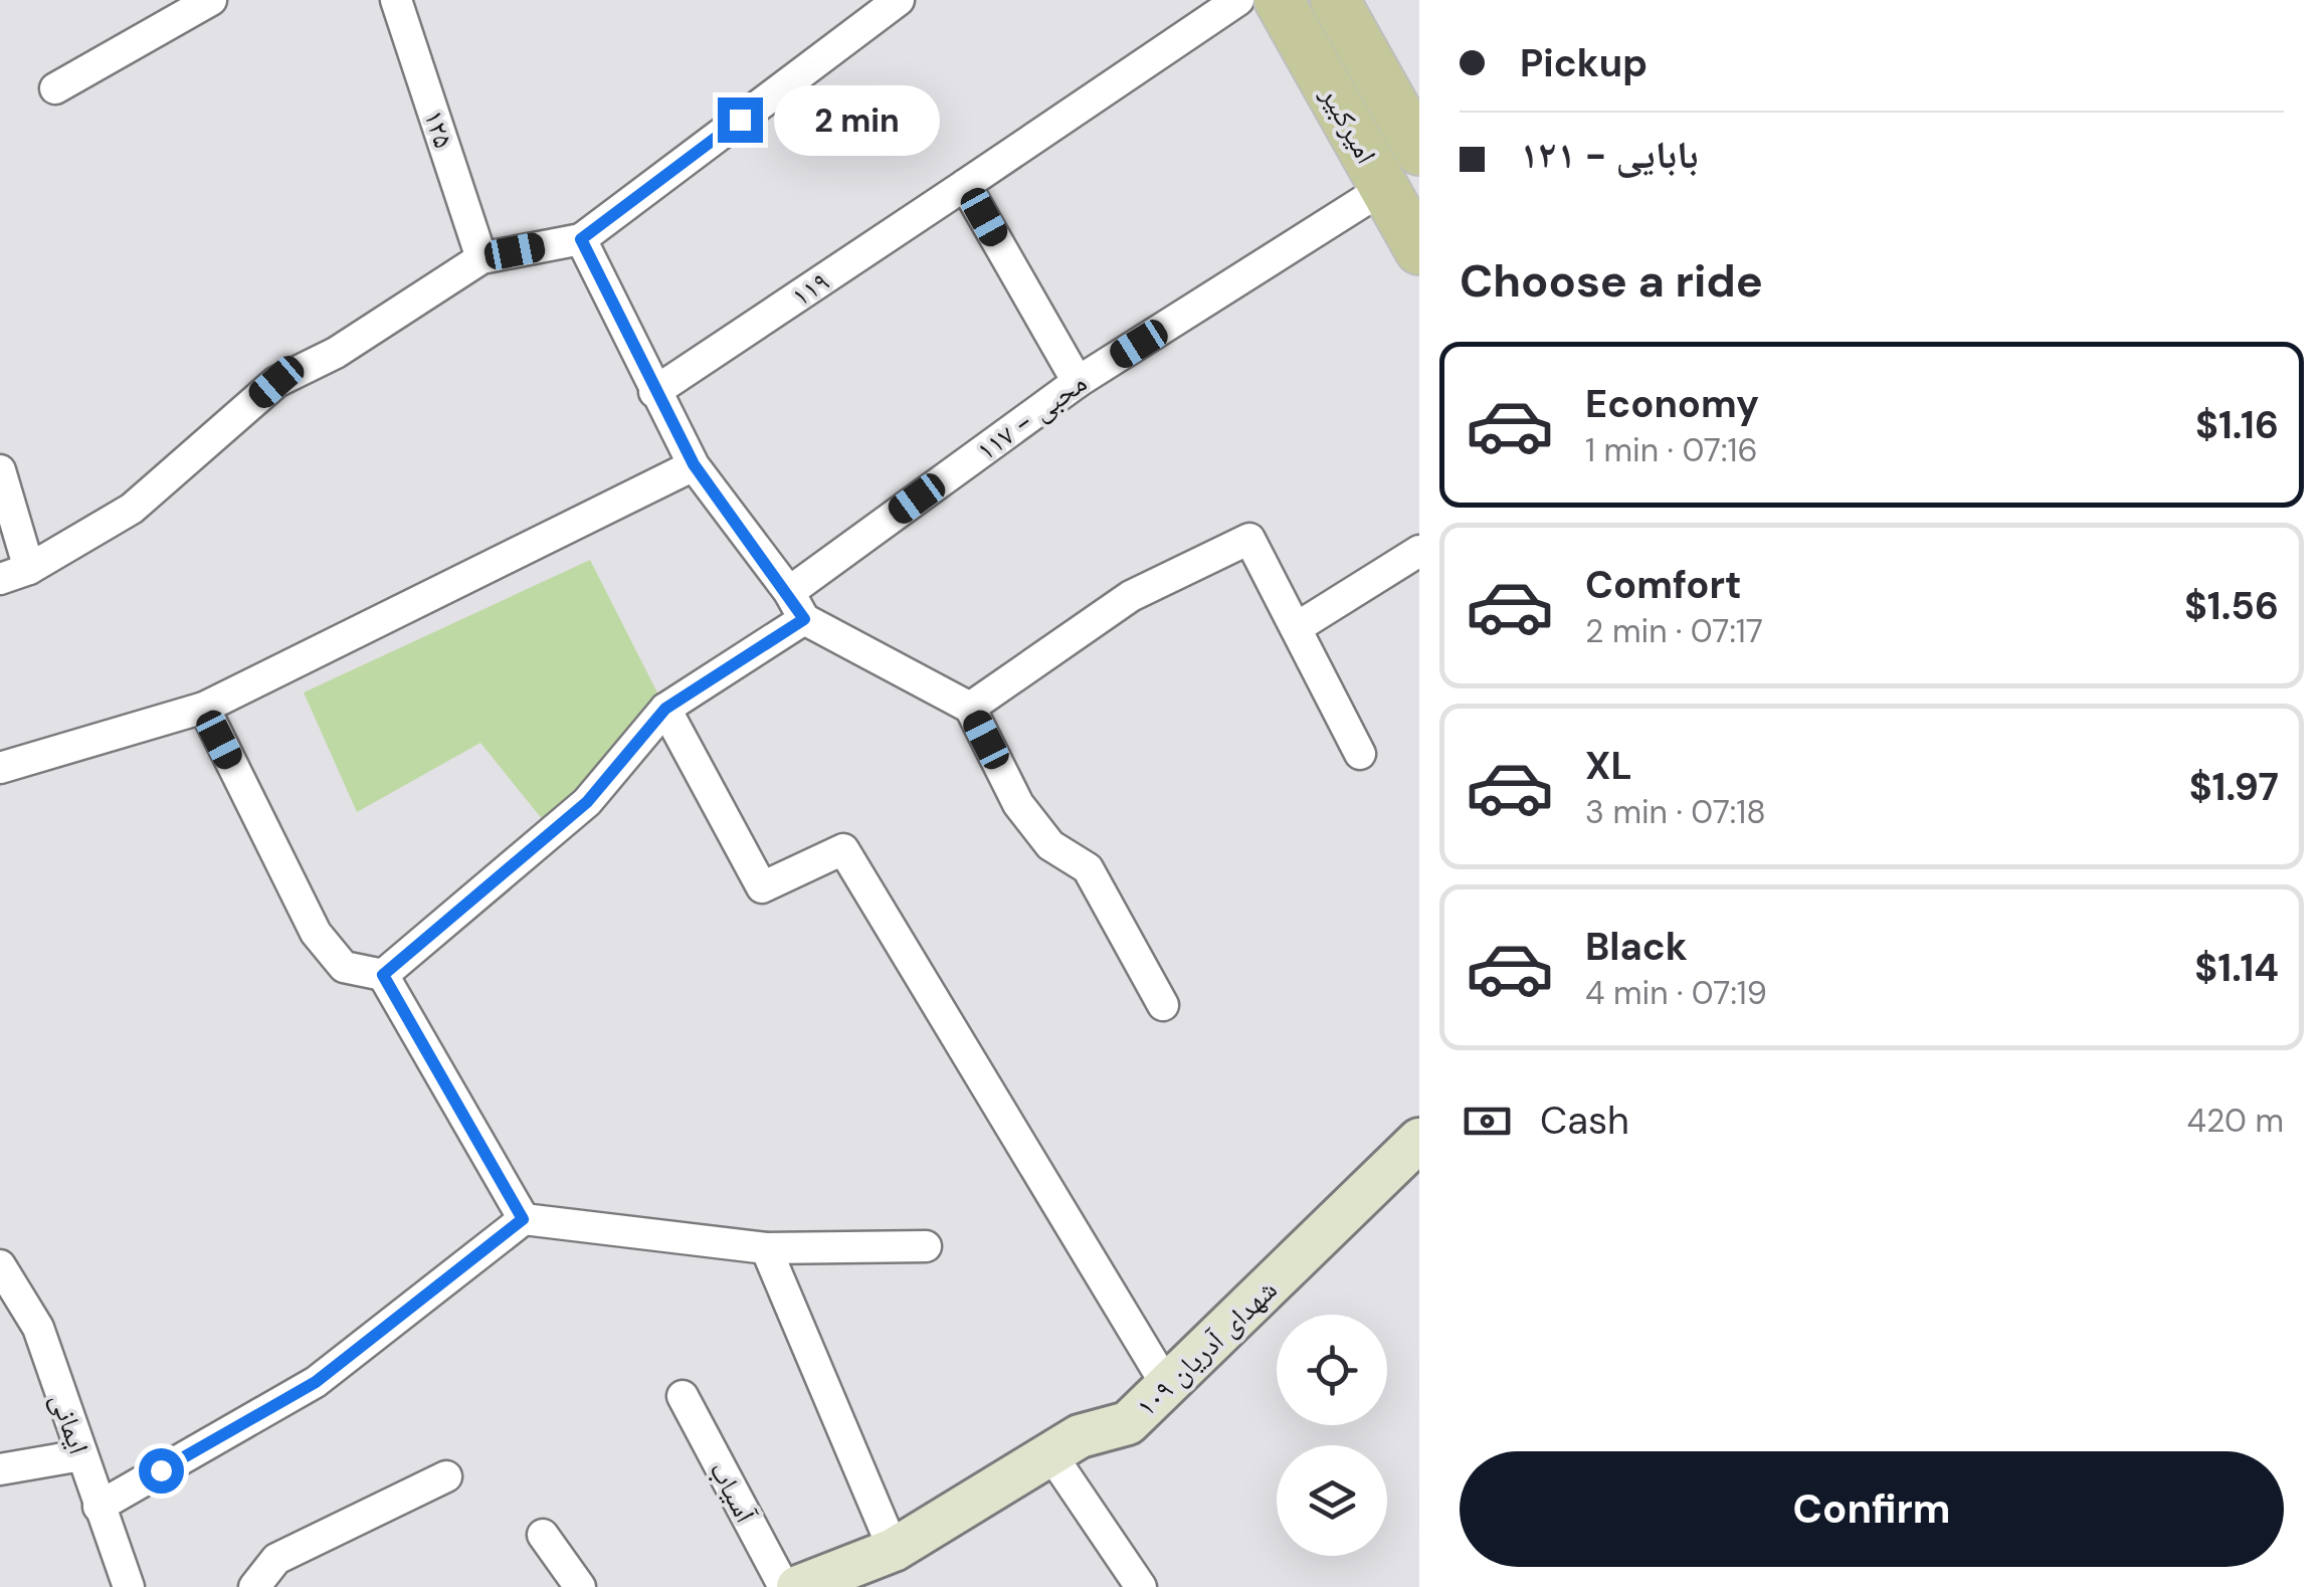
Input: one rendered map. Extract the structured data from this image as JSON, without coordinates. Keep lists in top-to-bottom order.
{
  "streets": {
    "main road": ["امیرکبیر"],
    "street": [
      "۱۲۵",
      "۱۱۹",
      "محبی - ۱۱۷",
      "شهدای آدریان ۱۰۹",
      "ایمانی",
      "آسیاب"
    ]
  },
  "crossings": [
    ["امیرکبیر", "محبی - ۱۱۷"]
  ],
  "page": {
    "banner": ["Pickup", "بابایی - ۱۲۱"],
    "bubble": "2 min",
    "heading": "Choose a ride",
    "list": [
      {
        "name": "Economy",
        "note": "1 min · 07:16",
        "value": "$1.16"
      },
      {
        "name": "Comfort",
        "note": "2 min · 07:17",
        "value": "$1.56"
      },
      {
        "name": "XL",
        "note": "3 min · 07:18",
        "value": "$1.97"
      },
      {
        "name": "Black",
        "note": "4 min · 07:19",
        "value": "$1.14"
      }
    ],
    "pay": ["Cash", "420 m"],
    "buttons": "Confirm"
  }
}
